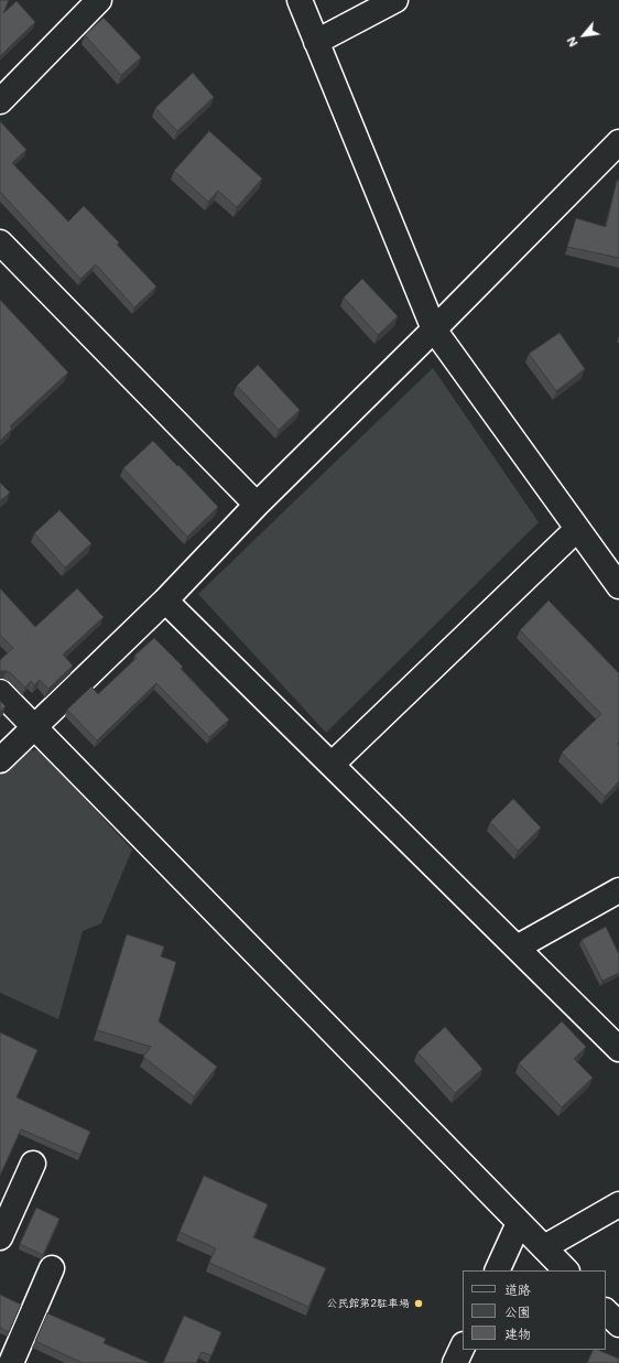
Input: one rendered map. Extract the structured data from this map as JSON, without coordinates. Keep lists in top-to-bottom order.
{
  "places": ["公民館第2駐車場"],
  "legend": ["道路", "公園", "建物"],
  "north": "bottom left"
}
